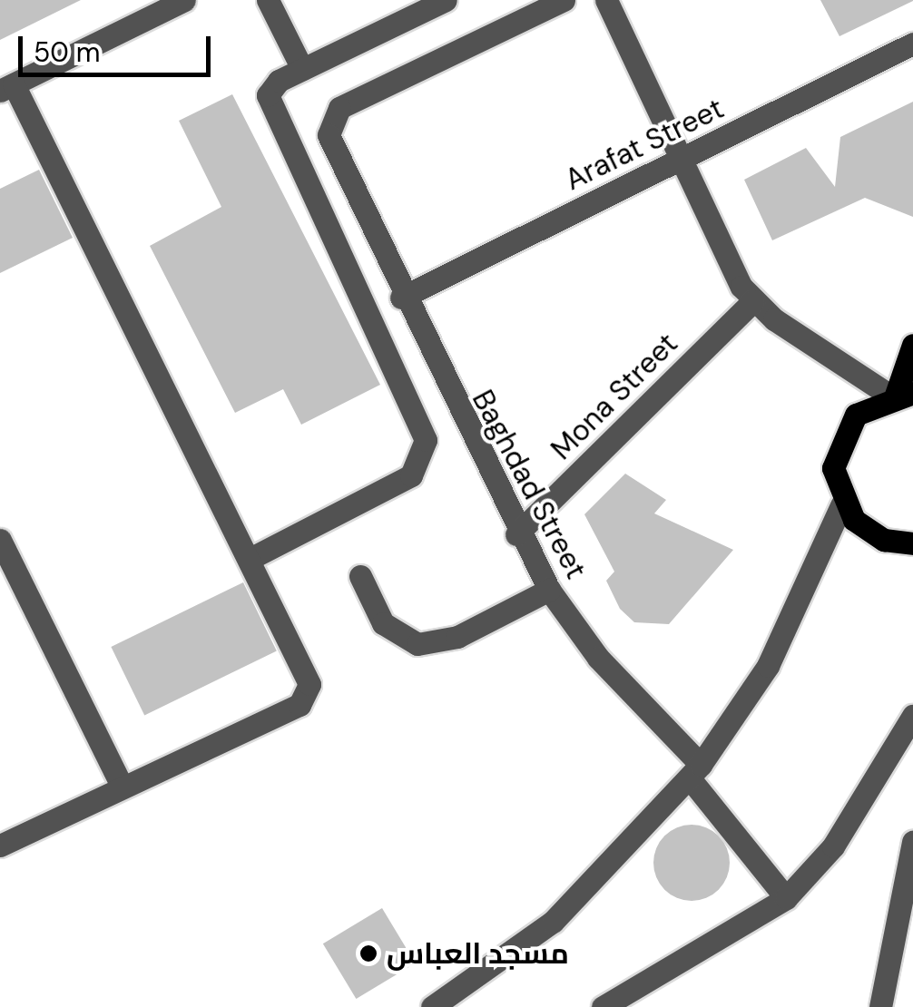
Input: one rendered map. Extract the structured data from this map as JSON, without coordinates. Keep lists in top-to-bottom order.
{
  "streets": {
    "street": ["Arafat Street", "Mona Street", "Baghdad Street"]
  },
  "crossings": [
    ["Arafat Street", "Baghdad Street"],
    ["Mona Street", "Baghdad Street"]
  ],
  "places": ["مسجد العباس"],
  "scale_bar": "50 m"
}
